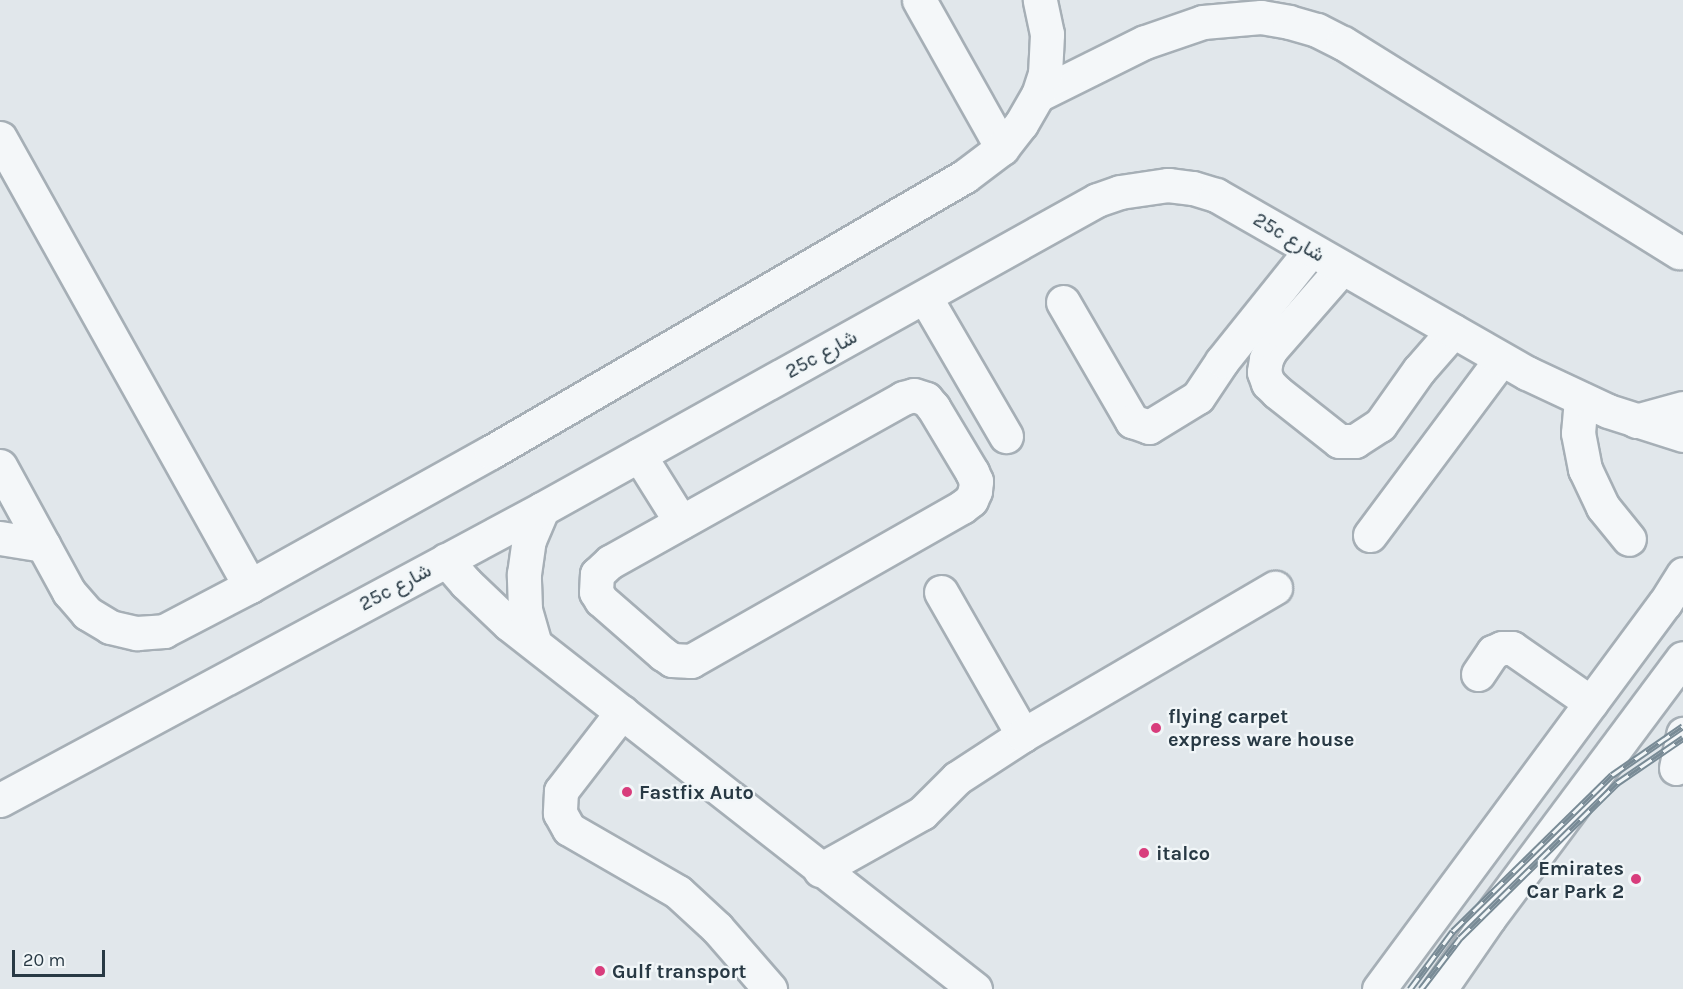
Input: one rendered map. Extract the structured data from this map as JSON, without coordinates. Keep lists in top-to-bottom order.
{
  "streets": {
    "street": ["25c شارع"]
  },
  "places": [
    "flying carpet express ware house",
    "Fastfix Auto",
    "italco",
    "Emirates Car Park 2",
    "Gulf transport"
  ],
  "scale_bar": "20 m"
}
